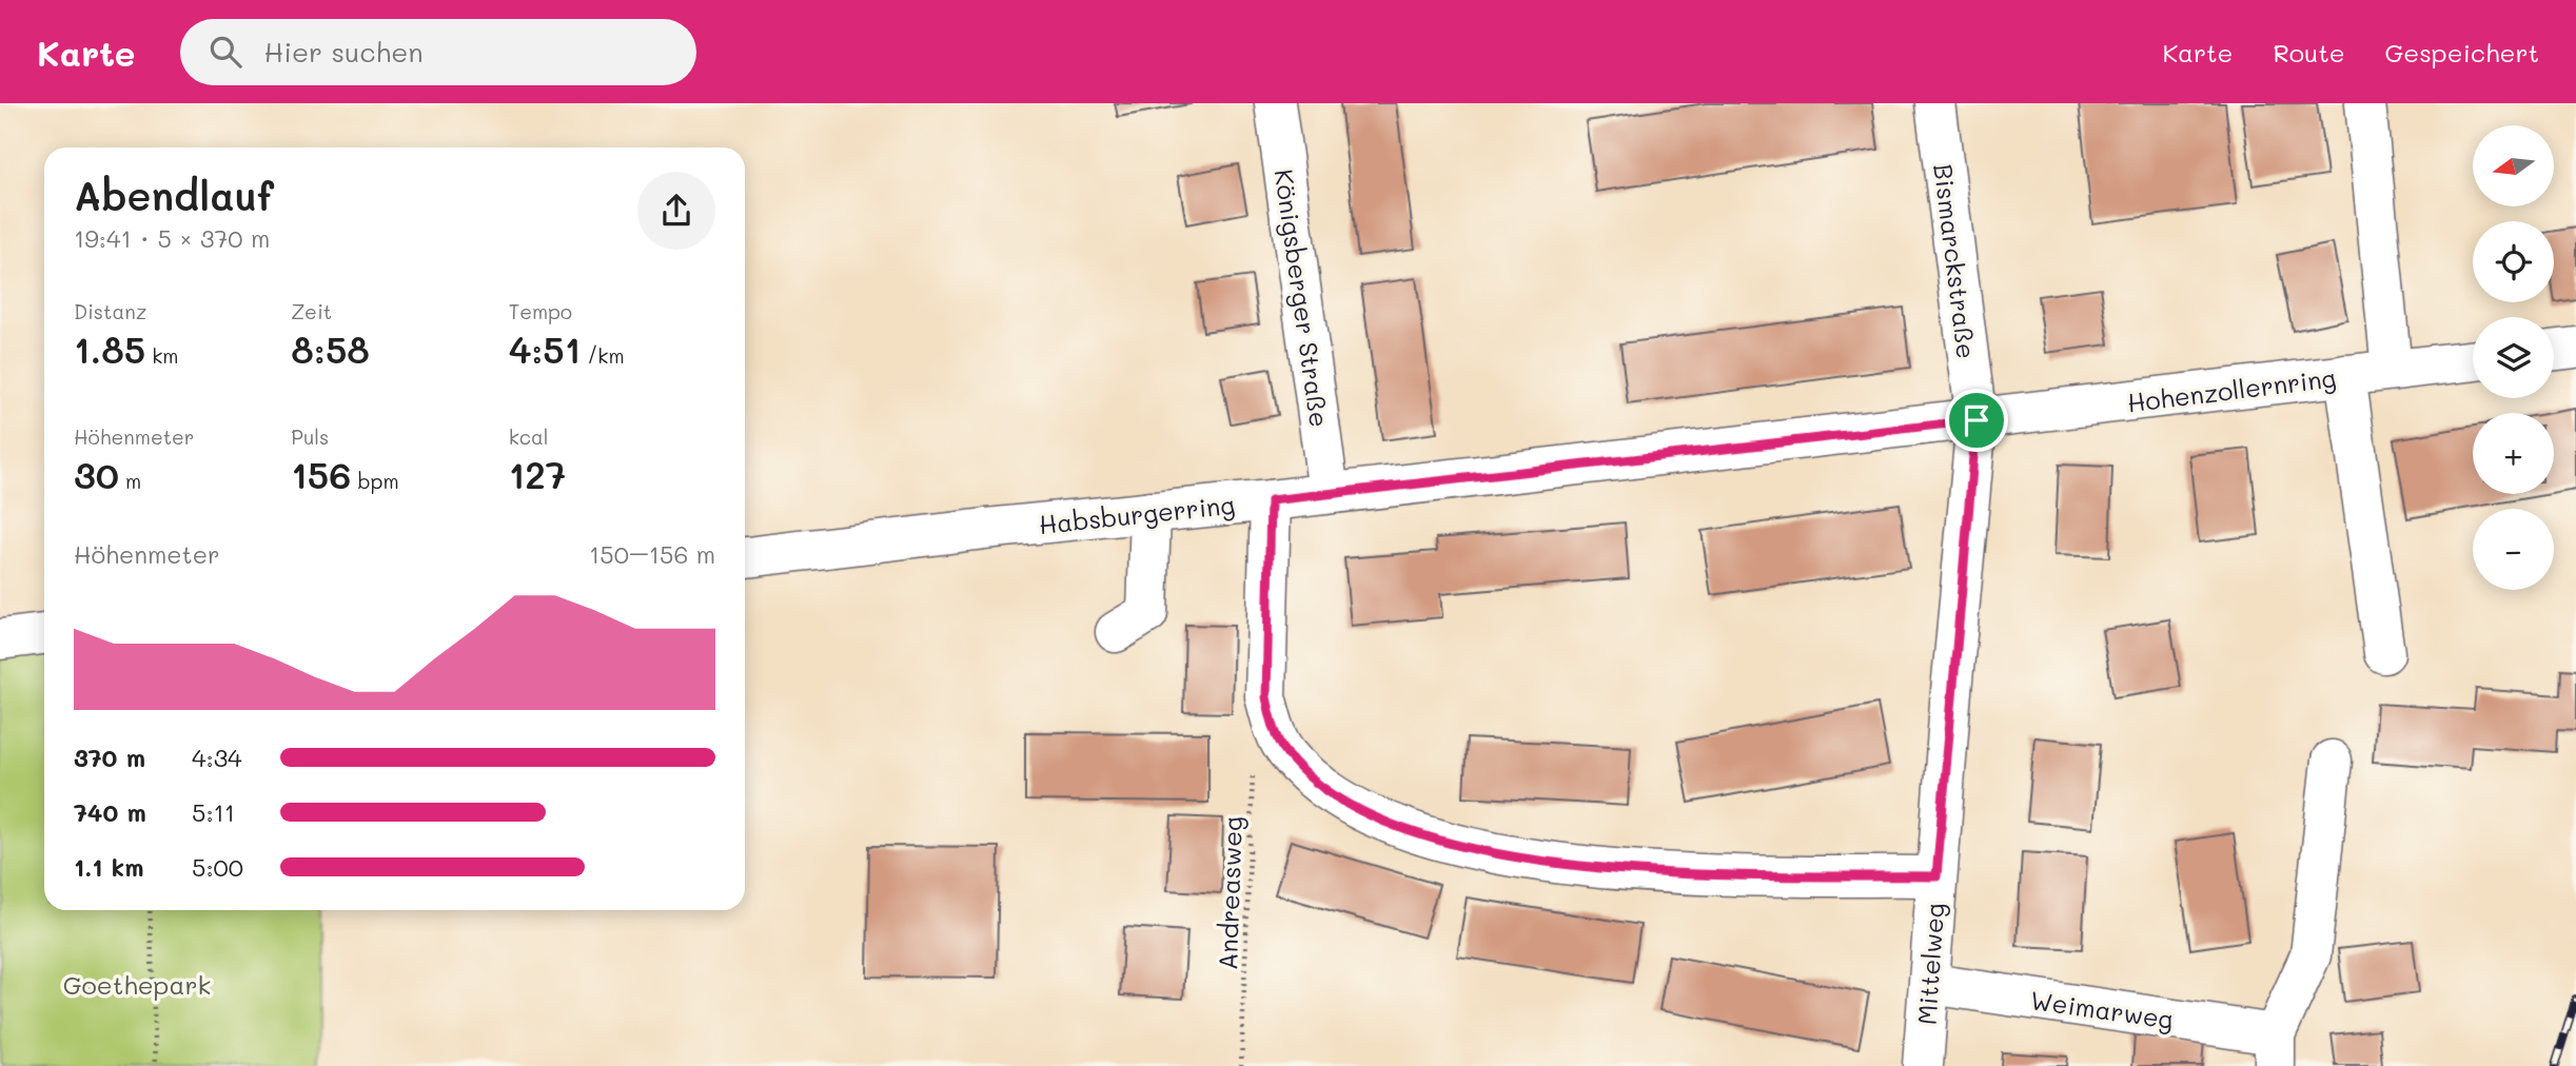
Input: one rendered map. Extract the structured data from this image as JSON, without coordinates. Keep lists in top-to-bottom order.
{
  "streets": {
    "street": [
      "Bismarckstraße",
      "Königsberger Straße",
      "Hohenzollernring",
      "Habsburgerring",
      "Mittelweg",
      "Weimarweg"
    ],
    "path": ["Andreasweg"]
  },
  "crossings": [
    ["Bismarckstraße", "Hohenzollernring"],
    ["Bismarckstraße", "Habsburgerring"],
    ["Bismarckstraße", "Mittelweg"],
    ["Königsberger Straße", "Habsburgerring"],
    ["Hohenzollernring", "Habsburgerring"],
    ["Hohenzollernring", "Mittelweg"],
    ["Habsburgerring", "Mittelweg"],
    ["Mittelweg", "Weimarweg"]
  ],
  "parks": ["Goethepark"],
  "north": "left",
  "page": {
    "header": "Karte",
    "search": "Hier suchen",
    "nav": ["Karte", "Route", "Gespeichert"],
    "map_buttons": ["+", "−"],
    "heading": ["Abendlauf", "19:41 · 5 × 370 m"],
    "stats": [
      ["Distanz", "1.85 km"],
      ["Zeit", "8:58"],
      ["Tempo", "4:51 /km"],
      ["Höhenmeter", "30 m"],
      ["Puls", "156 bpm"],
      ["kcal", "127"]
    ],
    "chart": ["Höhenmeter", "150–156 m"],
    "list": [
      {
        "name": "370 m",
        "note": "4:34"
      },
      {
        "name": "740 m",
        "note": "5:11"
      },
      {
        "name": "1.1 km",
        "note": "5:00"
      }
    ]
  }
}
